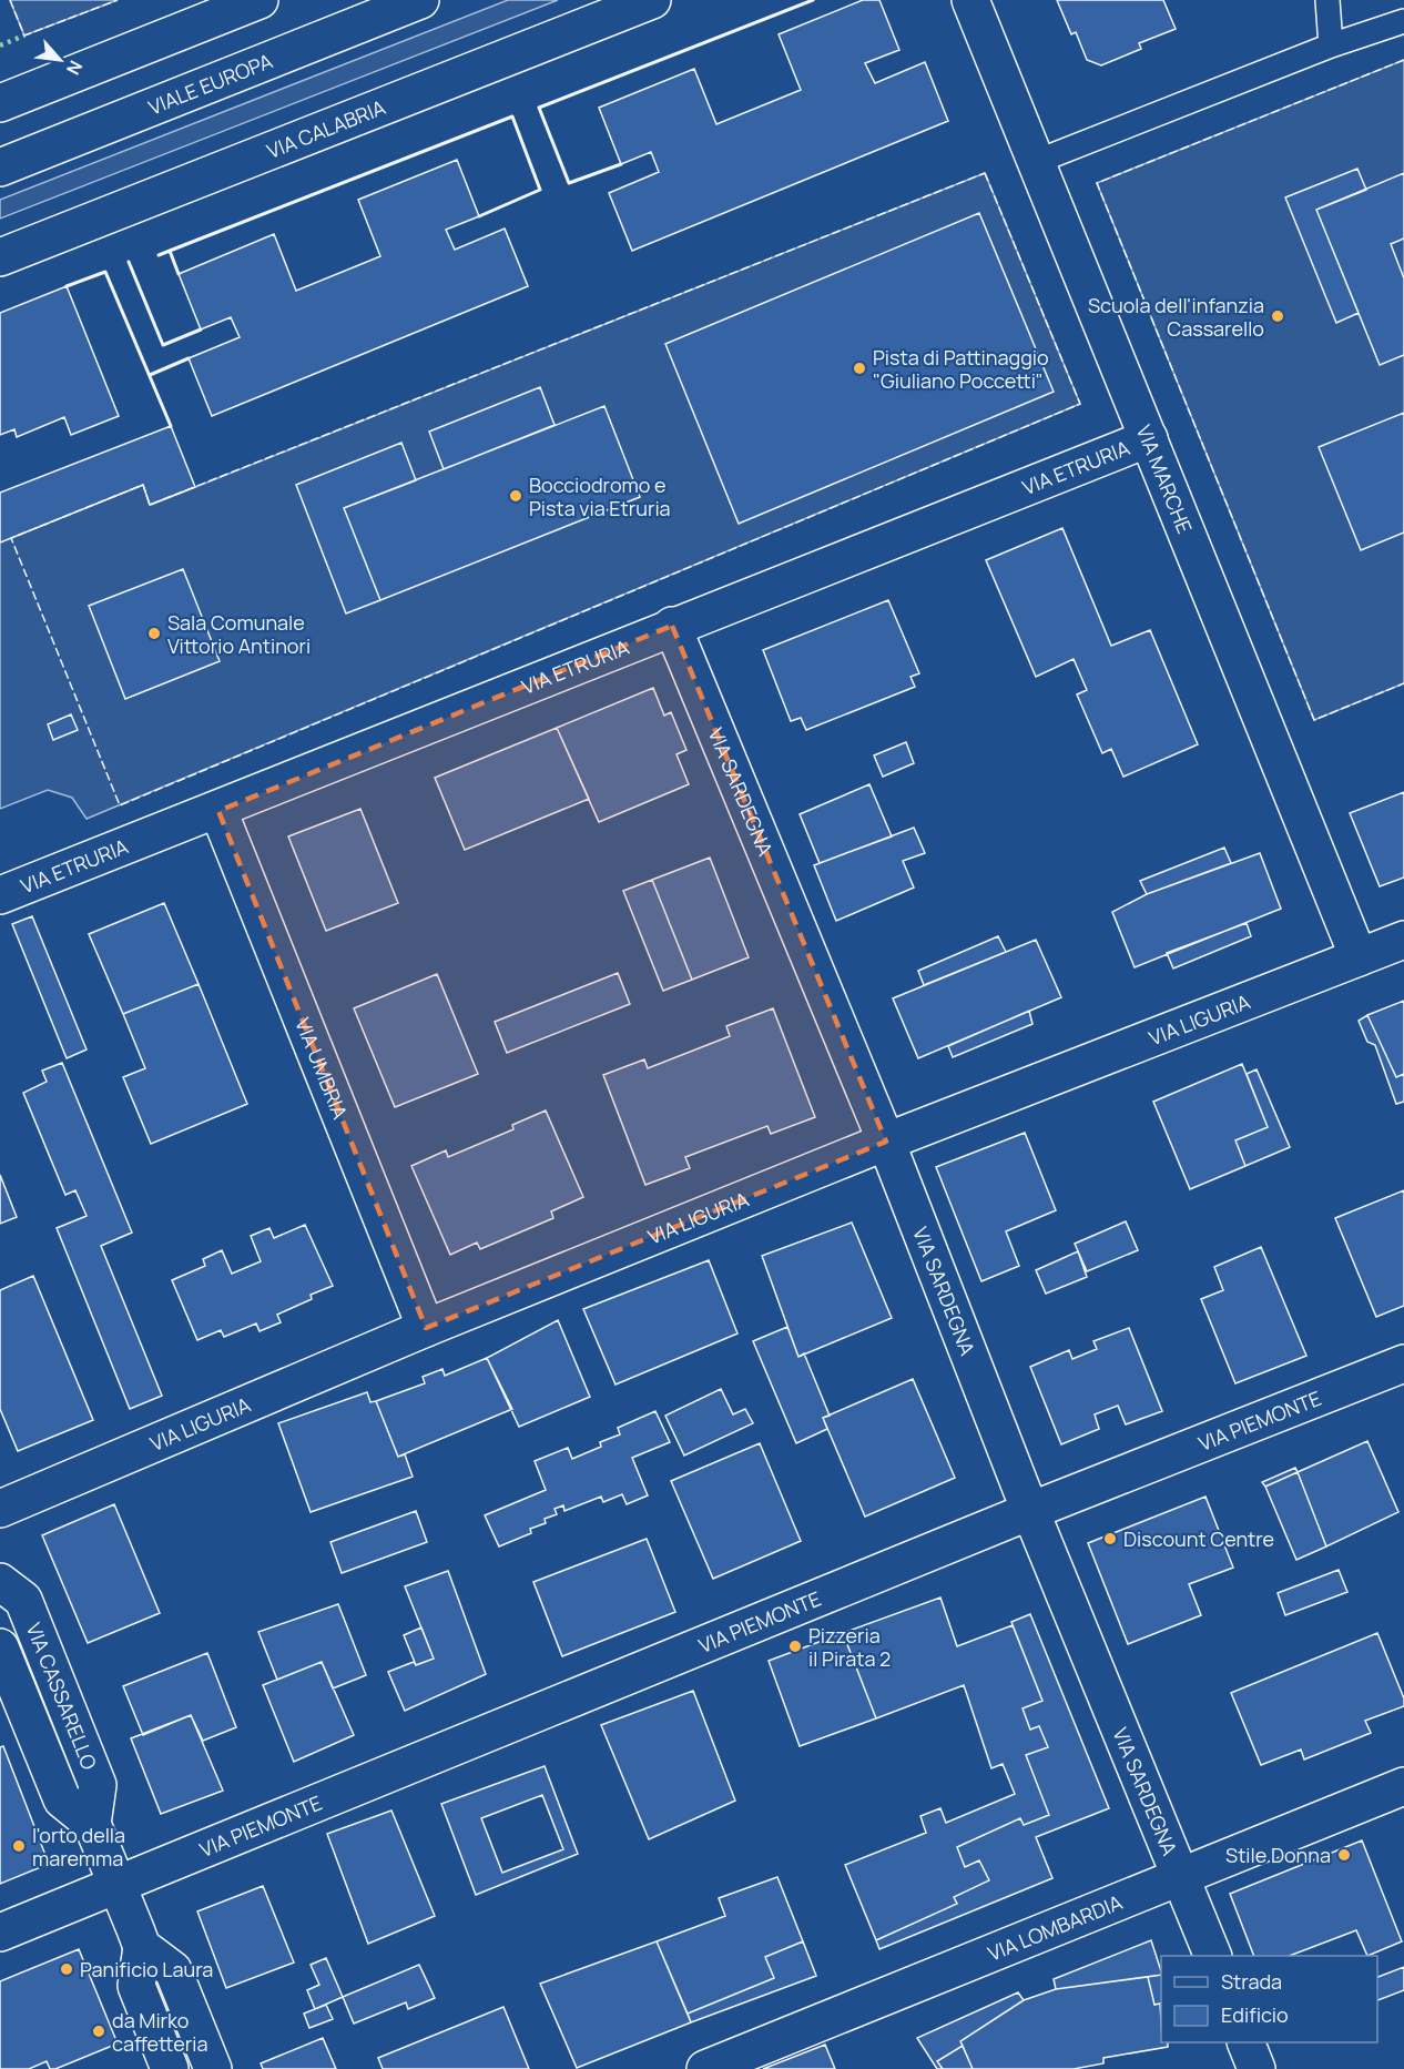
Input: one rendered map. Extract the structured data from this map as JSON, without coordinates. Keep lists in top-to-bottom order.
{
  "streets": {
    "street": [
      "VIALE EUROPA",
      "VIA CALABRIA",
      "VIA ETRURIA",
      "VIA MARCHE",
      "VIA SARDEGNA",
      "VIA LIGURIA",
      "VIA UMBRIA",
      "VIA PIEMONTE",
      "VIA CASSARELLO",
      "VIA LOMBARDIA"
    ]
  },
  "crossings": [
    ["VIA ETRURIA", "VIA MARCHE"],
    ["VIA ETRURIA", "VIA SARDEGNA"],
    ["VIA ETRURIA", "VIA UMBRIA"],
    ["VIA MARCHE", "VIA LIGURIA"],
    ["VIA SARDEGNA", "VIA LIGURIA"],
    ["VIA SARDEGNA", "VIA PIEMONTE"],
    ["VIA SARDEGNA", "VIA LOMBARDIA"],
    ["VIA LIGURIA", "VIA UMBRIA"],
    ["VIA PIEMONTE", "VIA CASSARELLO"]
  ],
  "places": [
    "Scuola dell'infanzia Cassarello",
    "Pista di Pattinaggio \"Giuliano Poccetti\"",
    "Bocciodromo e Pista via Etruria",
    "Sala Comunale Vittorio Antinori",
    "Discount Centre",
    "Pizzeria il Pirata 2",
    "l'orto della maremma",
    "Stile Donna",
    "Panificio Laura",
    "da Mirko caffetteria"
  ],
  "legend": ["Strada", "Edificio"],
  "north": "bottom right"
}
